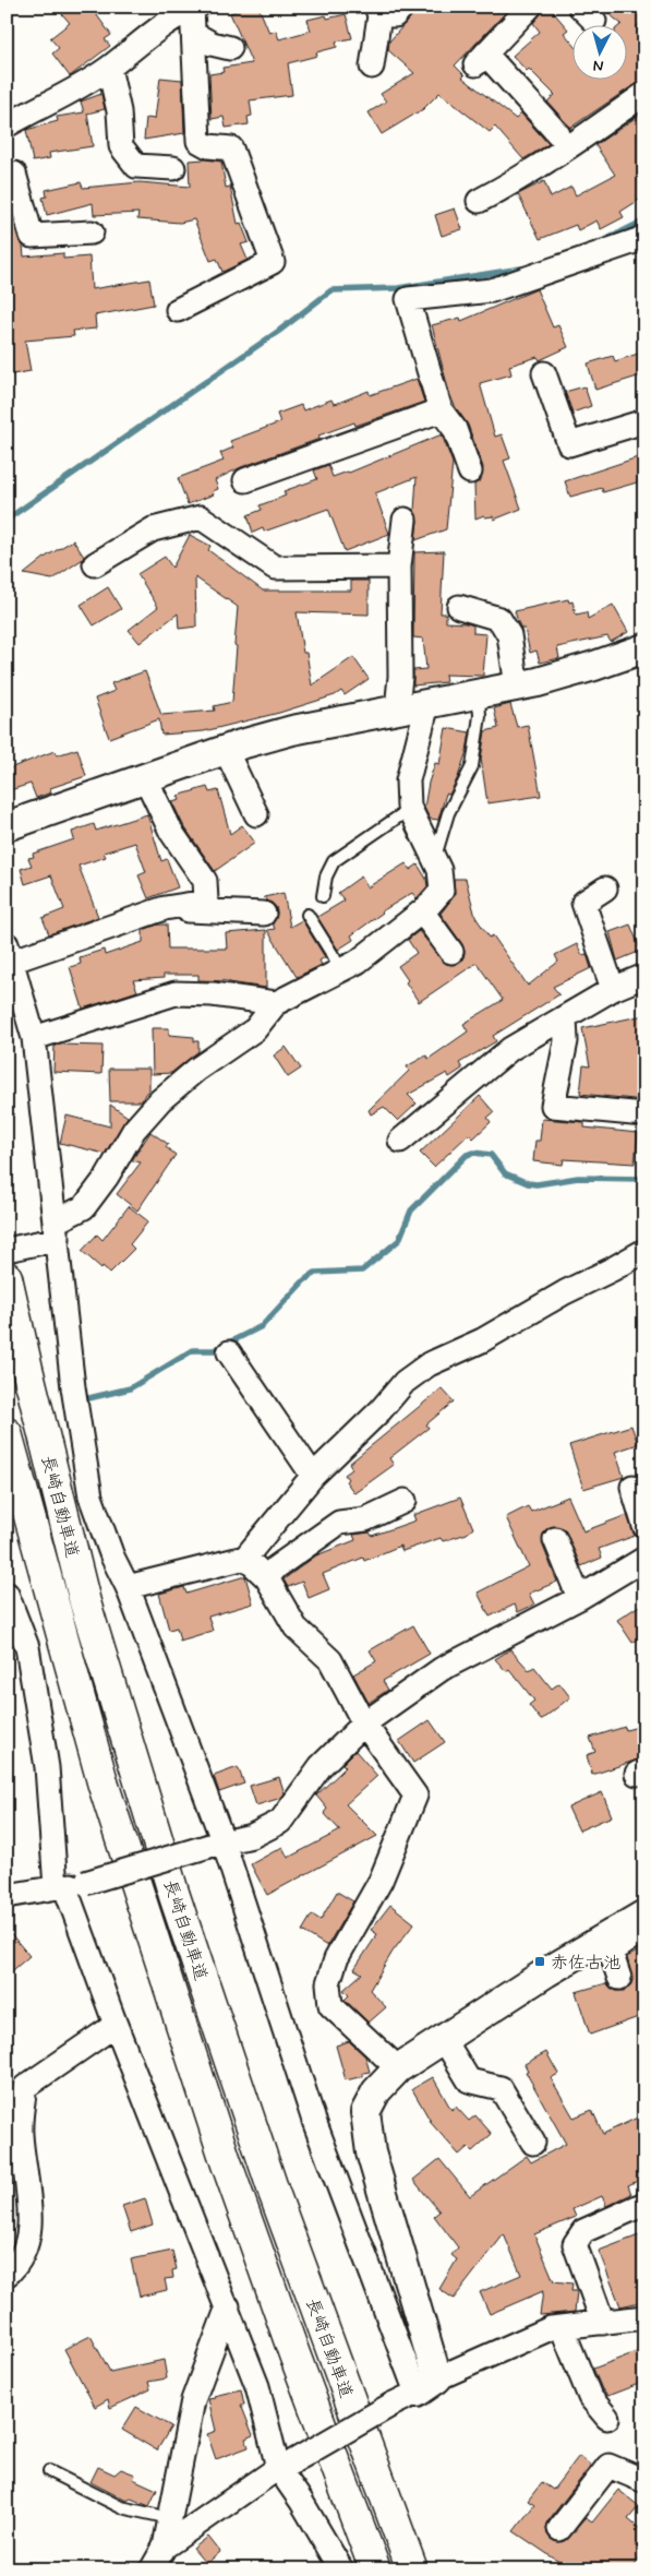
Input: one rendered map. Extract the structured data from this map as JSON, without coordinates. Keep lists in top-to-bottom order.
{
  "streets": {
    "highway": ["長崎自動車道"]
  },
  "places": {
    "transit": ["赤佐古池"]
  },
  "north": "bottom"
}
